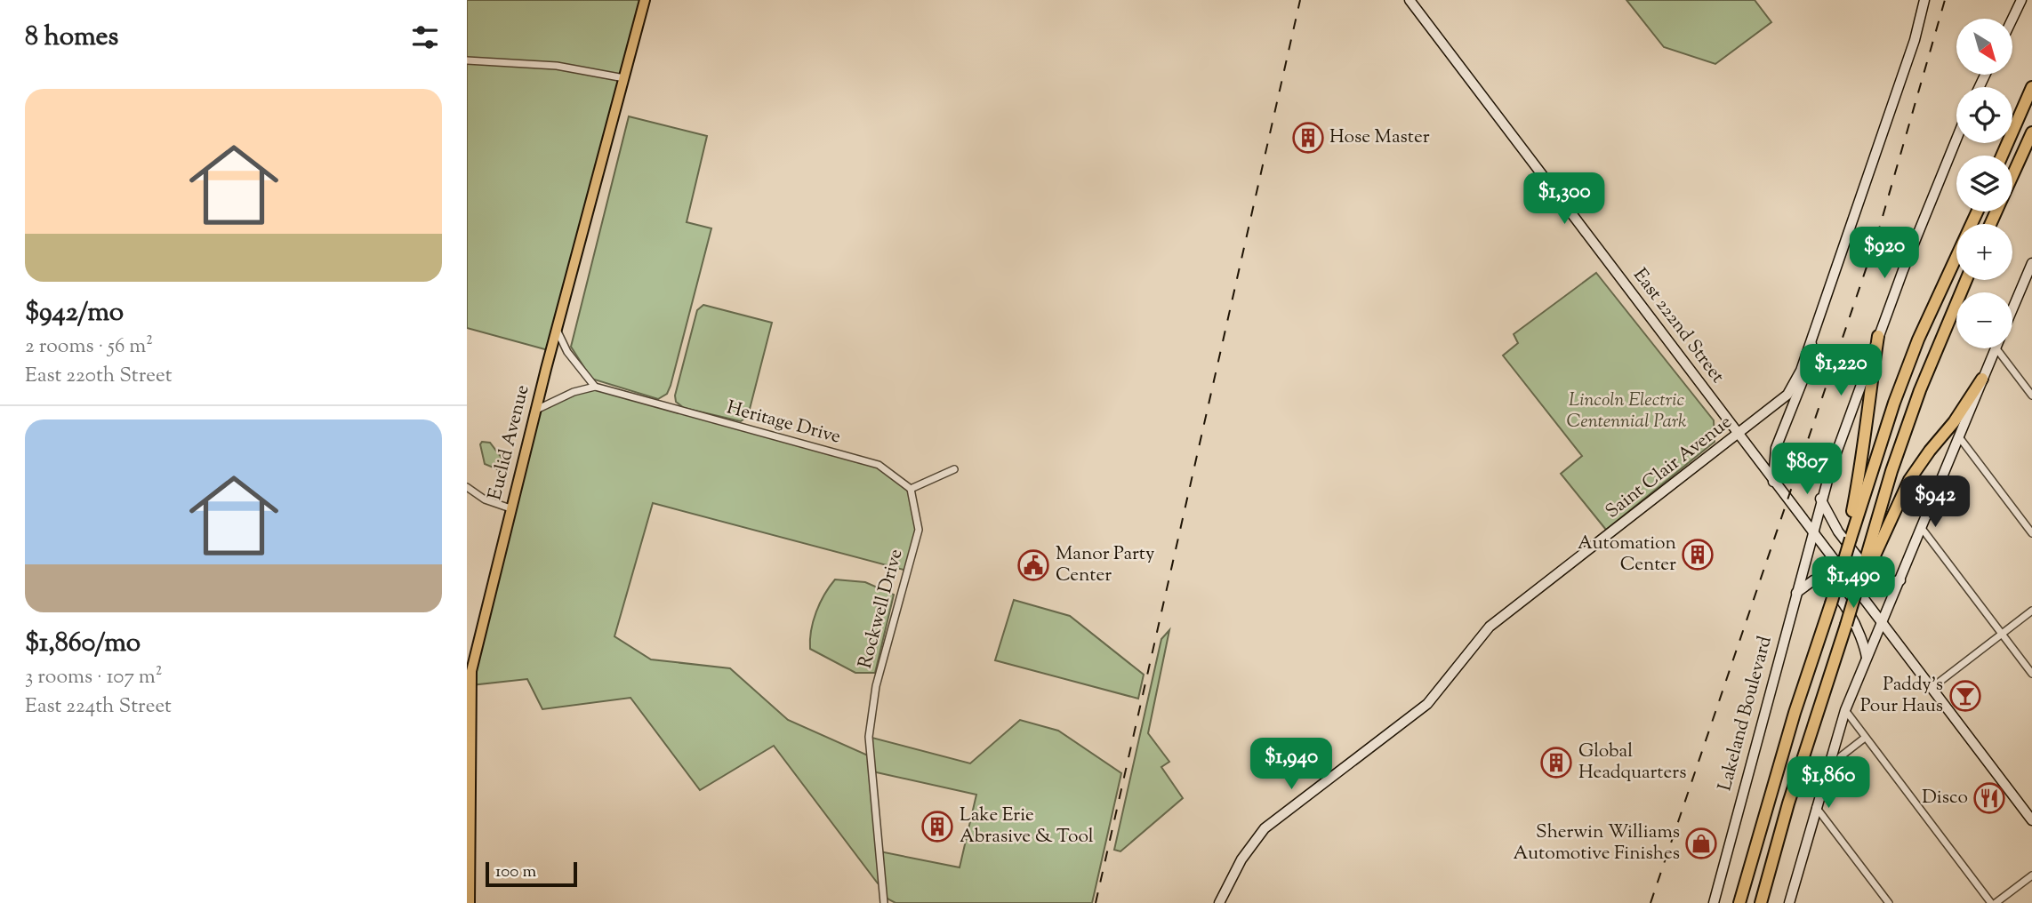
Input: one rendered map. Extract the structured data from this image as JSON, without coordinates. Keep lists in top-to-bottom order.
{
  "streets": {
    "main road": ["Euclid Avenue"],
    "street": [
      "East 222nd Street",
      "Heritage Drive",
      "Saint Clair Avenue",
      "Rockwell Drive",
      "Lakeland Boulevard"
    ]
  },
  "crossings": [
    ["East 222nd Street", "Saint Clair Avenue"],
    ["East 222nd Street", "Lakeland Boulevard"],
    ["Heritage Drive", "Rockwell Drive"]
  ],
  "parks": ["Lincoln Electric Centennial Park"],
  "places": {
    "building": [
      "Hose Master",
      "Automation Center",
      "Global Headquarters",
      "Lake Erie Abrasive & Tool"
    ],
    "public building": ["Manor Party Center"],
    "bar": ["Paddy's Pour Haus"],
    "restaurant": ["Disco"],
    "shop": ["Sherwin Williams Automotive Finishes"]
  },
  "scale_bar": "100 m",
  "north": "bottom right",
  "page": {
    "heading": "8 homes",
    "map_buttons": ["+", "−"],
    "list": [
      {
        "name": "$942/mo",
        "note": "2 rooms · 56 m² · East 220th Street"
      },
      {
        "name": "$1,860/mo",
        "note": "3 rooms · 107 m² · East 224th Street"
      }
    ],
    "price": [
      "$1,300",
      "$920",
      "$1,220",
      "$807",
      "$942",
      "$1,490",
      "$1,940",
      "$1,860"
    ],
    "scale": "100 m"
  }
}
